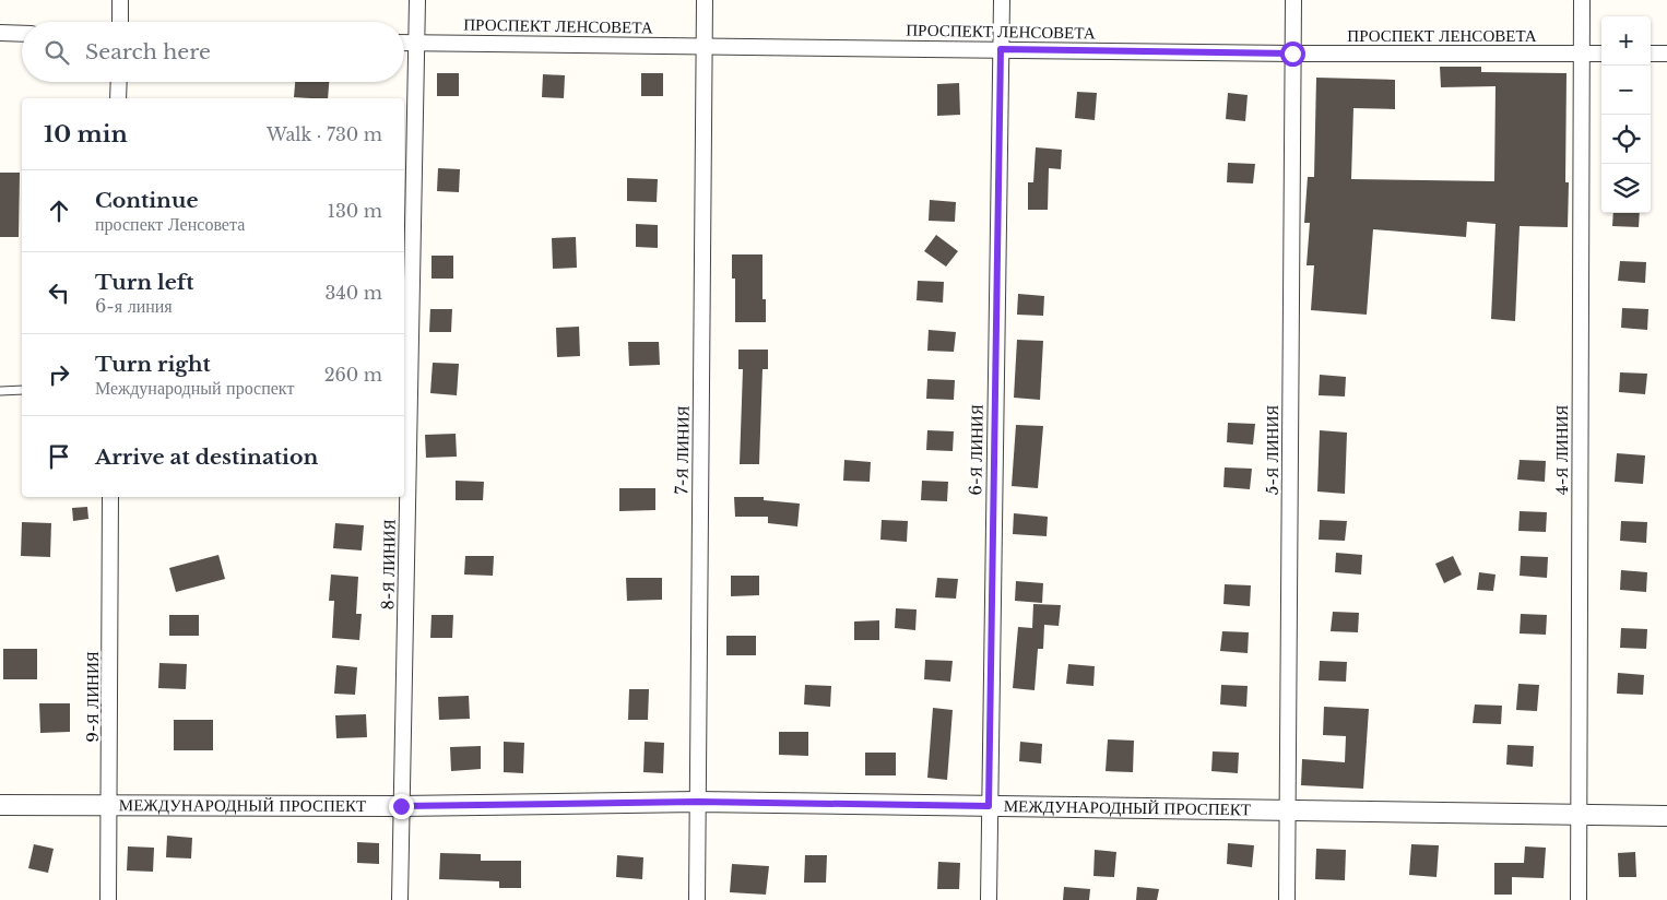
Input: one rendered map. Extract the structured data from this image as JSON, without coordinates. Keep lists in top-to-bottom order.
{
  "streets": {
    "street": [
      "ПРОСПЕКТ ЛЕНСОВЕТА",
      "7-Я ЛИНИЯ",
      "6-Я ЛИНИЯ",
      "5-Я ЛИНИЯ",
      "4-Я ЛИНИЯ",
      "8-Я ЛИНИЯ",
      "9-Я ЛИНИЯ",
      "МЕЖДУНАРОДНЫЙ ПРОСПЕКТ"
    ]
  },
  "crossings": [
    ["ПРОСПЕКТ ЛЕНСОВЕТА", "7-Я ЛИНИЯ"],
    ["ПРОСПЕКТ ЛЕНСОВЕТА", "6-Я ЛИНИЯ"],
    ["ПРОСПЕКТ ЛЕНСОВЕТА", "5-Я ЛИНИЯ"],
    ["ПРОСПЕКТ ЛЕНСОВЕТА", "4-Я ЛИНИЯ"],
    ["ПРОСПЕКТ ЛЕНСОВЕТА", "8-Я ЛИНИЯ"],
    ["7-Я ЛИНИЯ", "МЕЖДУНАРОДНЫЙ ПРОСПЕКТ"],
    ["6-Я ЛИНИЯ", "МЕЖДУНАРОДНЫЙ ПРОСПЕКТ"],
    ["5-Я ЛИНИЯ", "МЕЖДУНАРОДНЫЙ ПРОСПЕКТ"],
    ["4-Я ЛИНИЯ", "МЕЖДУНАРОДНЫЙ ПРОСПЕКТ"],
    ["8-Я ЛИНИЯ", "МЕЖДУНАРОДНЫЙ ПРОСПЕКТ"],
    ["9-Я ЛИНИЯ", "МЕЖДУНАРОДНЫЙ ПРОСПЕКТ"]
  ],
  "page": {
    "map_buttons": ["+", "−"],
    "search": "Search here",
    "heading": ["10 min", "Walk · 730 m"],
    "list": [
      ["Continue", "проспект Ленсовета", "130 m"],
      ["Turn left", "6-я линия", "340 m"],
      ["Turn right", "Международный проспект", "260 m"],
      "Arrive at destination"
    ]
  }
}
